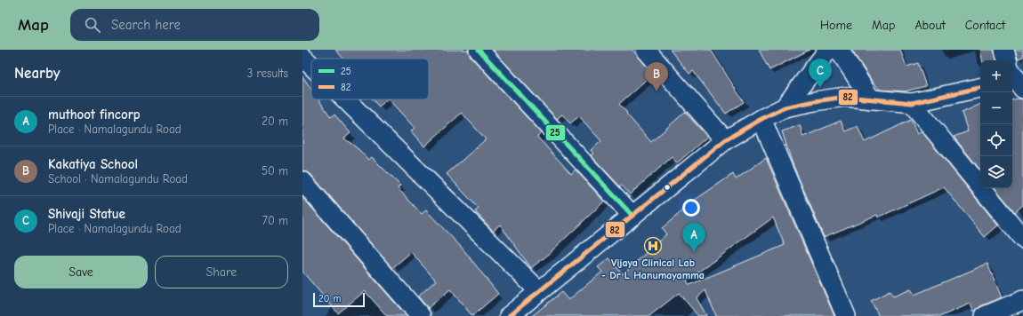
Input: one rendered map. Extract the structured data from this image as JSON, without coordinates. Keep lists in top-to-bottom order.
{
  "places": {
    "hospital": ["Vijaya Clinical Lab - Dr L Hanumayamma"]
  },
  "lines": ["transit line 25", "transit line 82"],
  "legend": ["25", "82"],
  "scale_bar": "20 m",
  "page": {
    "header": "Map",
    "search": "Search here",
    "nav": [
      "Home",
      "Map",
      "About",
      "Contact"
    ],
    "heading": ["Nearby", "3 results"],
    "pins": ["C", "B", "A"],
    "map_buttons": ["+", "−"],
    "list": [
      {
        "mark": "A",
        "name": "muthoot fincorp",
        "note": "Place · Namalagundu Road",
        "value": "20 m"
      },
      {
        "mark": "B",
        "name": "Kakatiya School",
        "note": "School · Namalagundu Road",
        "value": "50 m"
      },
      {
        "mark": "C",
        "name": "Shivaji Statue",
        "note": "Place · Namalagundu Road",
        "value": "70 m"
      }
    ],
    "buttons": ["Save", "Share"],
    "scale": "20 m"
  }
}
